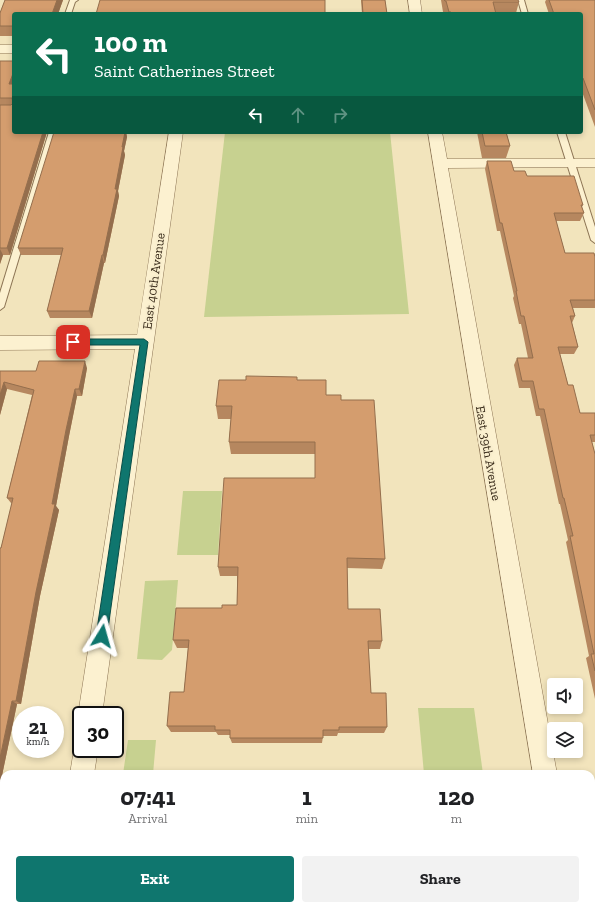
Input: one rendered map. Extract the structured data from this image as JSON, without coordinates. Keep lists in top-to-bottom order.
{
  "streets": {
    "street": ["East 40th Avenue", "East 39th Avenue"]
  },
  "page": {
    "turn": ["100 m", "Saint Catherines Street"],
    "speed": "21 km/h",
    "limit": "30",
    "eta": [
      "07:41",
      "Arrival",
      "1",
      "min",
      "120",
      "m"
    ],
    "buttons": ["Exit", "Share"]
  }
}
